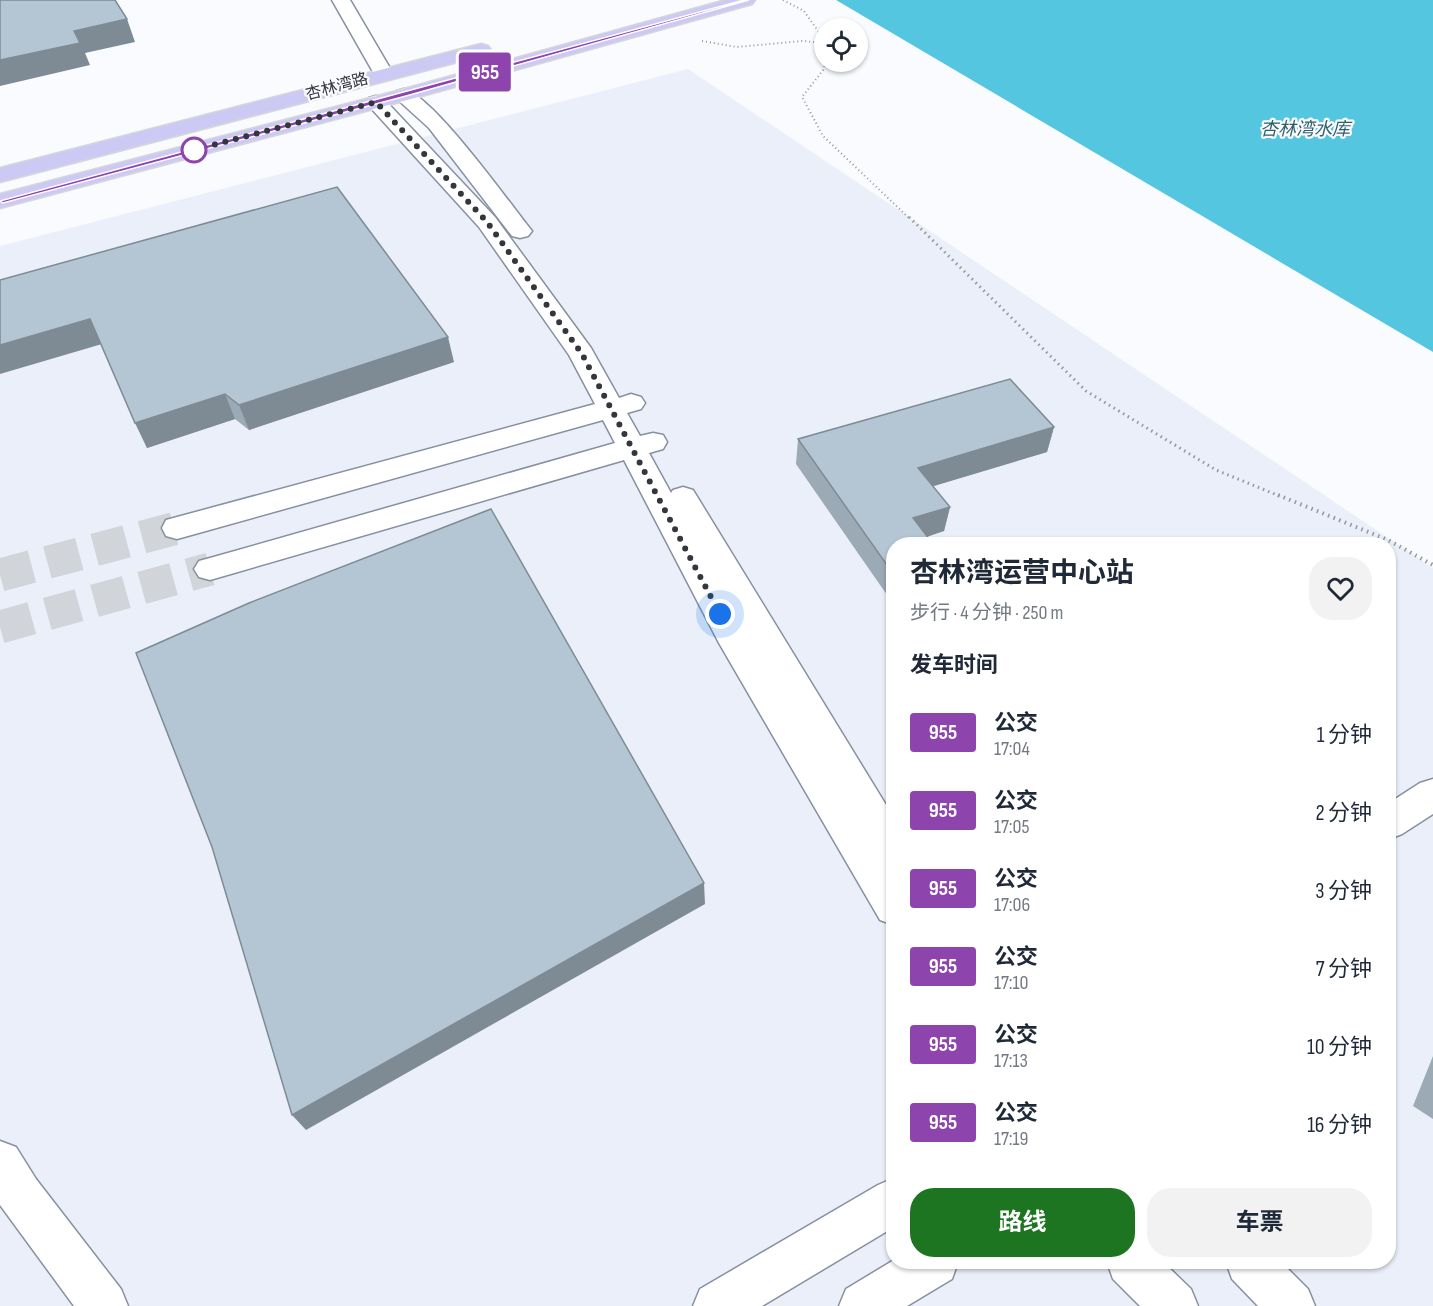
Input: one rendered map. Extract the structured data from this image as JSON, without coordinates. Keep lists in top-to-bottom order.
{
  "streets": {
    "main road": ["杏林湾路"]
  },
  "water": ["杏林湾水库"],
  "lines": ["bus line 955"],
  "page": {
    "on_map": "955",
    "heading": [
      ["杏林湾运营中心站", "步行 · 4 分钟 · 250 m"],
      "发车时间"
    ],
    "list": [
      {
        "mark": "955",
        "name": "公交",
        "note": "17:04",
        "value": "1 分钟"
      },
      {
        "mark": "955",
        "name": "公交",
        "note": "17:05",
        "value": "2 分钟"
      },
      {
        "mark": "955",
        "name": "公交",
        "note": "17:06",
        "value": "3 分钟"
      },
      {
        "mark": "955",
        "name": "公交",
        "note": "17:10",
        "value": "7 分钟"
      },
      {
        "mark": "955",
        "name": "公交",
        "note": "17:13",
        "value": "10 分钟"
      },
      {
        "mark": "955",
        "name": "公交",
        "note": "17:19",
        "value": "16 分钟"
      }
    ],
    "buttons": ["路线", "车票"]
  }
}
